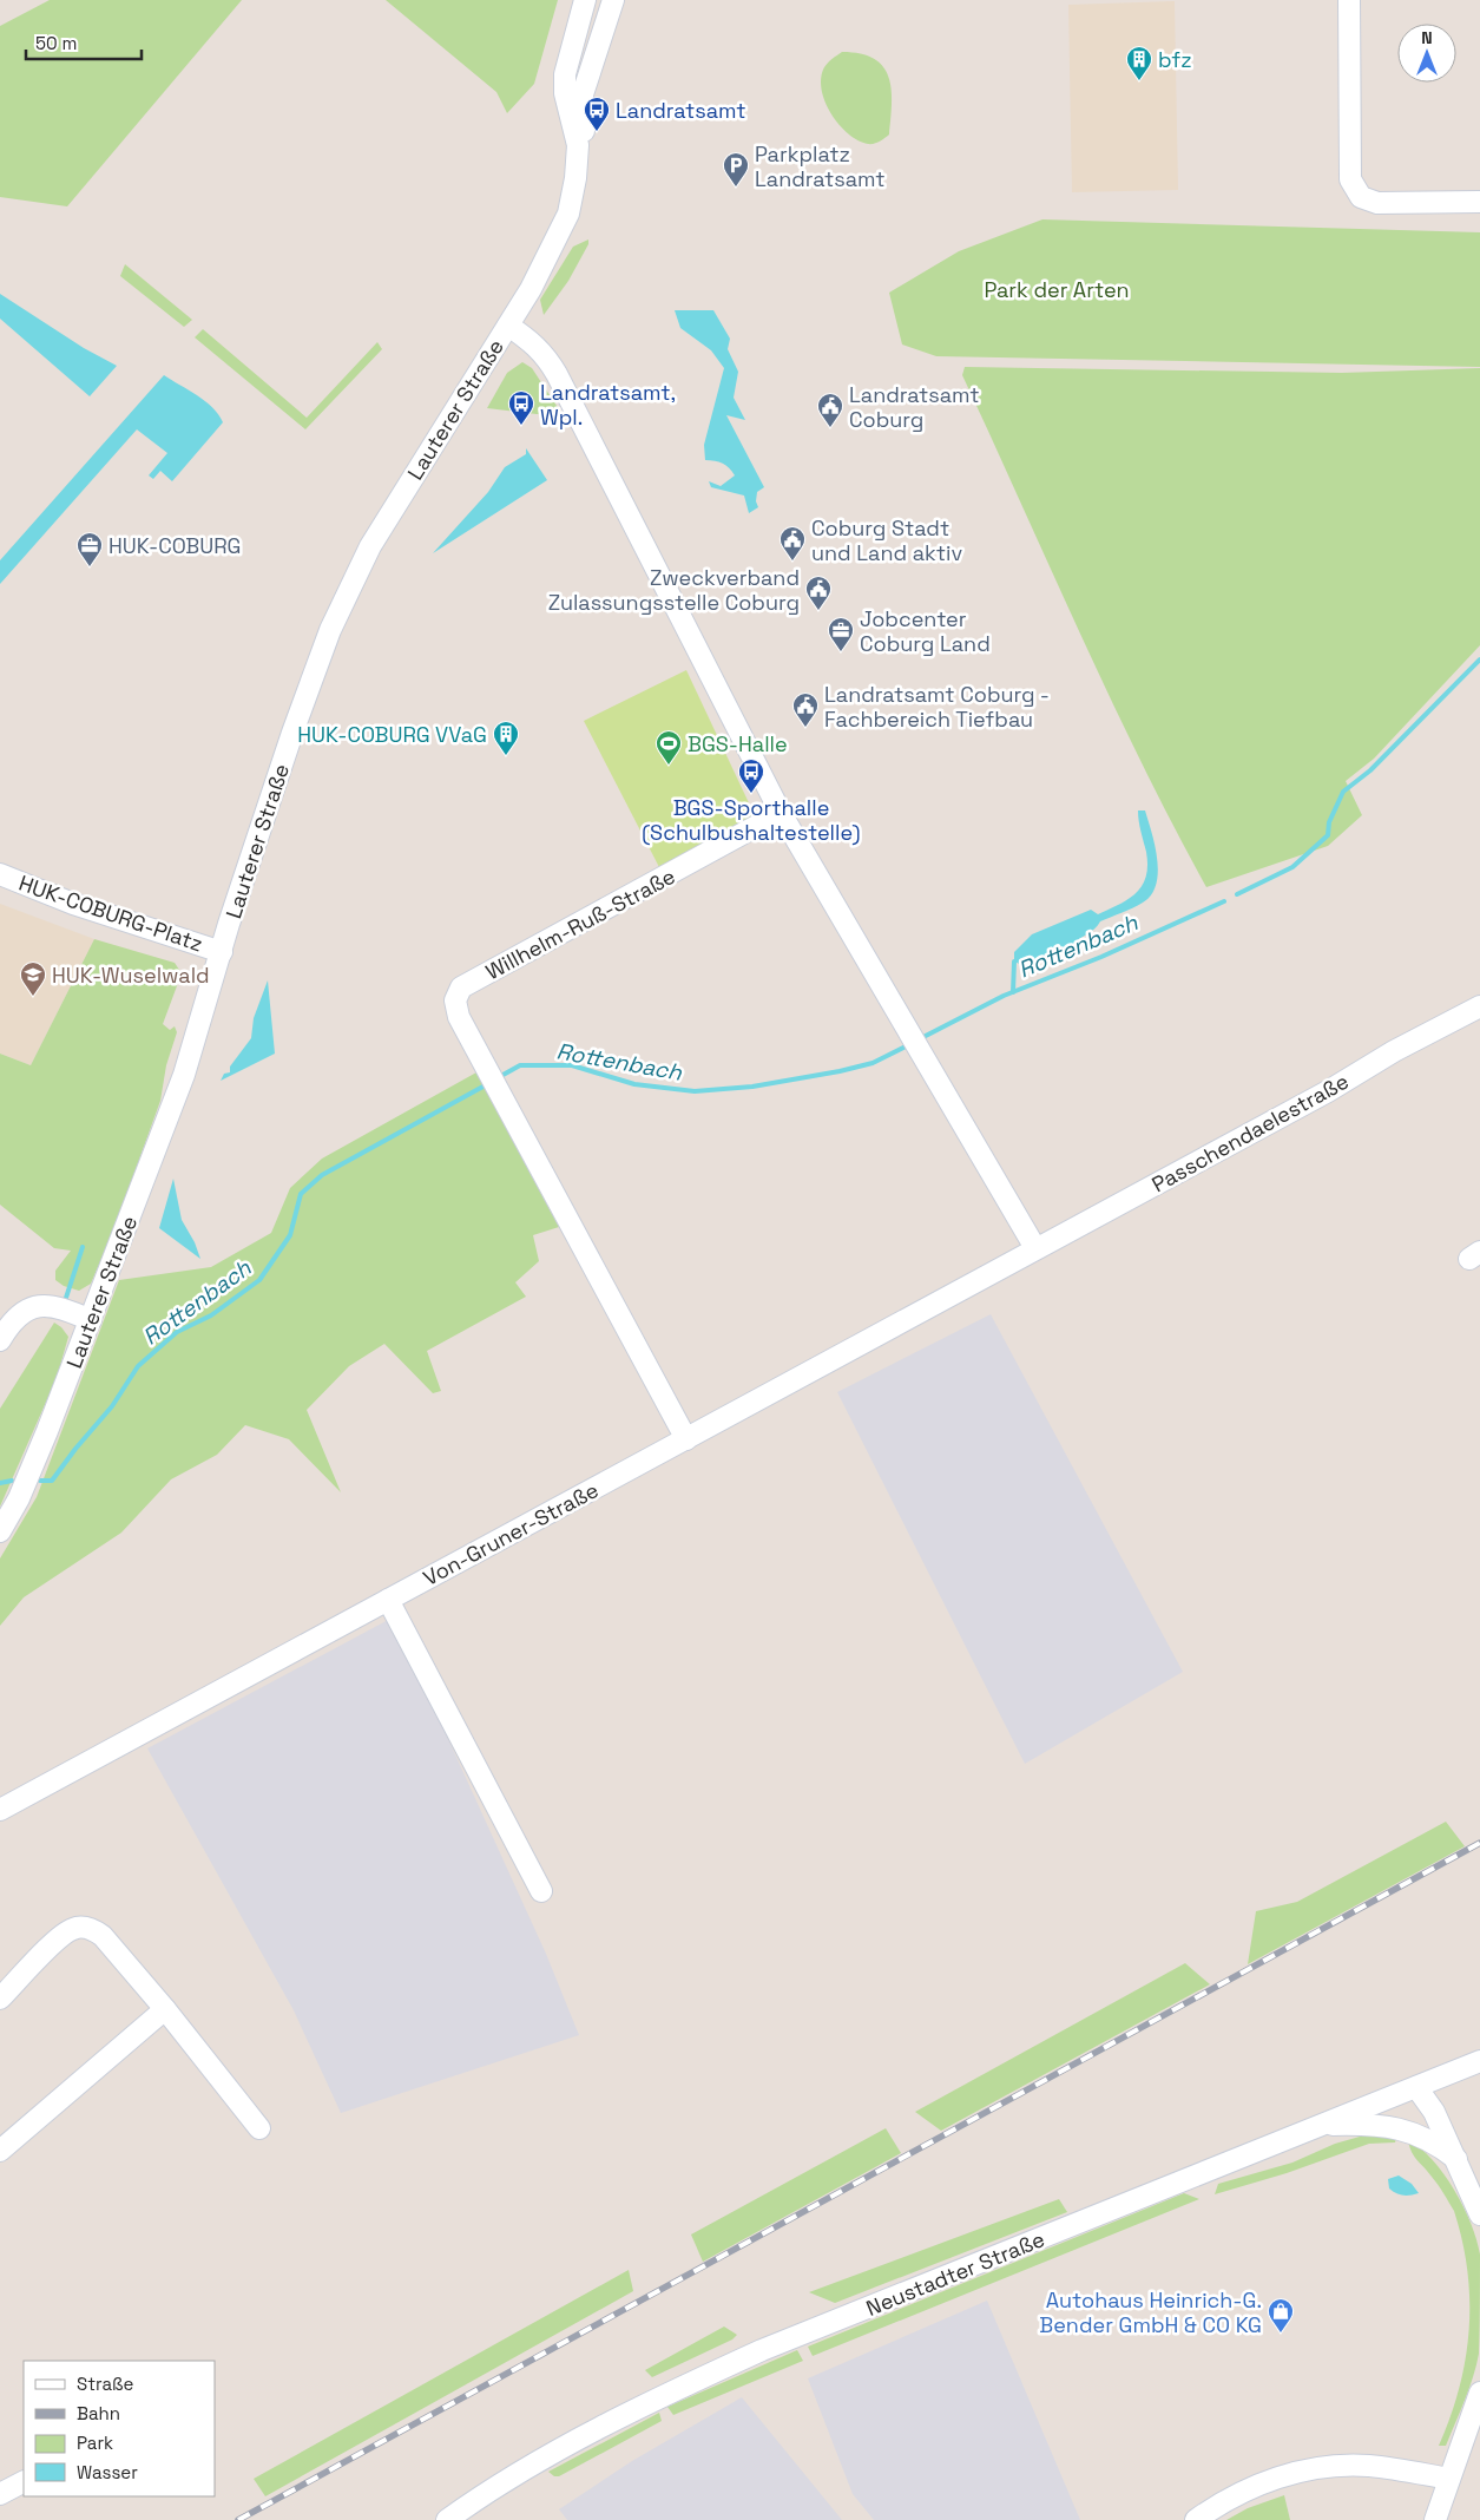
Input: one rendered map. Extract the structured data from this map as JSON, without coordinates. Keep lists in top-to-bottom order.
{
  "streets": {
    "street": [
      "Lauterer Straße",
      "HUK-COBURG-Platz",
      "Willhelm-Ruß-Straße",
      "Passchendaelestraße",
      "Von-Gruner-Straße",
      "Neustadter Straße"
    ]
  },
  "crossings": [
    ["Lauterer Straße", "HUK-COBURG-Platz"],
    ["Willhelm-Ruß-Straße", "Von-Gruner-Straße"],
    ["Passchendaelestraße", "Von-Gruner-Straße"]
  ],
  "water": ["Rottenbach"],
  "parks": ["Park der Arten"],
  "places": {
    "building": ["bfz", "HUK-COBURG VVaG"],
    "bus stop": ["Landratsamt", "Landratsamt, Wpl.", "BGS-Sporthalle (Schulbushaltestelle)"],
    "parking": ["Parkplatz Landratsamt"],
    "public building": [
      "Landratsamt Coburg",
      "Coburg Stadt und Land aktiv",
      "Zweckverband Zulassungsstelle Coburg",
      "Landratsamt Coburg - Fachbereich Tiefbau"
    ],
    "office": ["HUK-COBURG", "Jobcenter Coburg Land"],
    "sports": ["BGS-Halle"],
    "school or university": ["HUK-Wuselwald"],
    "shop": ["Autohaus Heinrich-G. Bender GmbH & CO KG"]
  },
  "legend": [
    "Straße",
    "Bahn",
    "Park",
    "Wasser"
  ],
  "scale_bar": "50 m",
  "north": "top"
}
